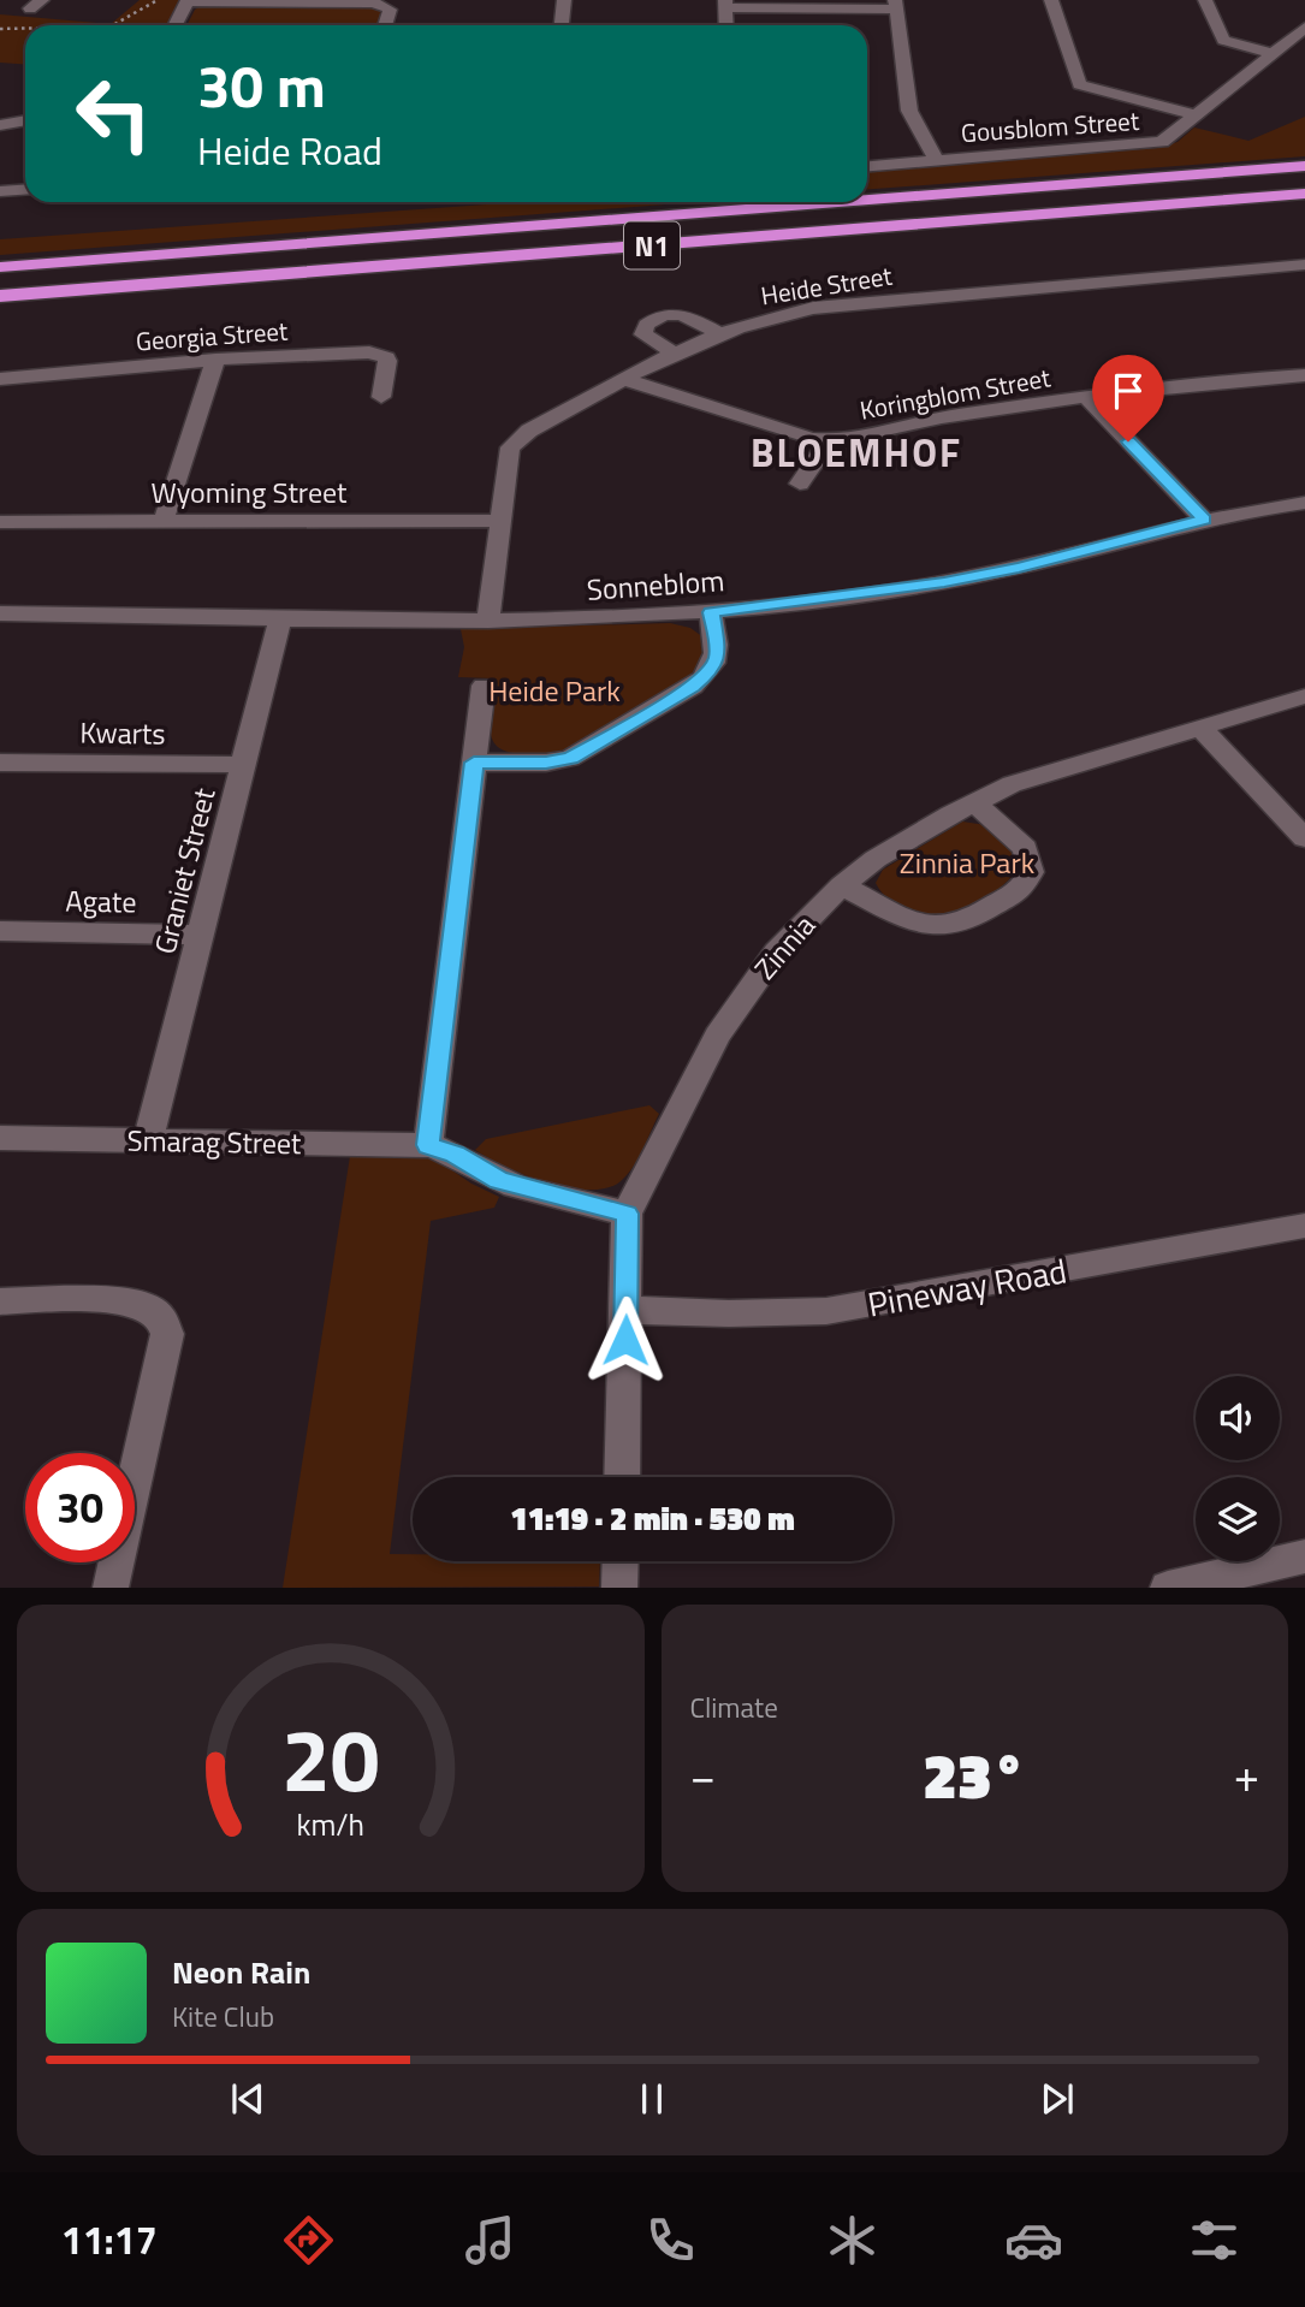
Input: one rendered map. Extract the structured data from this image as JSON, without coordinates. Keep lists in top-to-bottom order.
{
  "streets": {
    "highway": ["N1"],
    "street": [
      "Gousblom Street",
      "Heide Street",
      "Georgia Street",
      "Koringblom Street",
      "Wyoming Street",
      "Sonneblom",
      "Kwarts",
      "Graniet Street",
      "Agate",
      "Zinnia",
      "Smarag Street",
      "Pineway Road"
    ]
  },
  "crossings": [
    ["Heide Street", "Koringblom Street"],
    ["Heide Street", "Wyoming Street"],
    ["Heide Street", "Sonneblom"],
    ["Sonneblom", "Graniet Street"],
    ["Kwarts", "Graniet Street"],
    ["Graniet Street", "Agate"],
    ["Graniet Street", "Smarag Street"],
    ["Zinnia", "Pineway Road"]
  ],
  "districts": ["BLOEMHOF"],
  "parks": ["Heide Park", "Zinnia Park"],
  "page": {
    "turn": ["30 m", "Heide Road"],
    "limit": "30",
    "trip": "11:19 · 2 min · 530 m",
    "tile": "Climate",
    "heat": ["−", "23°", "+"],
    "song": ["Neon Rain", "Kite Club"],
    "tabs": "11:17",
    "gauge": ["20", "km/h"]
  }
}
